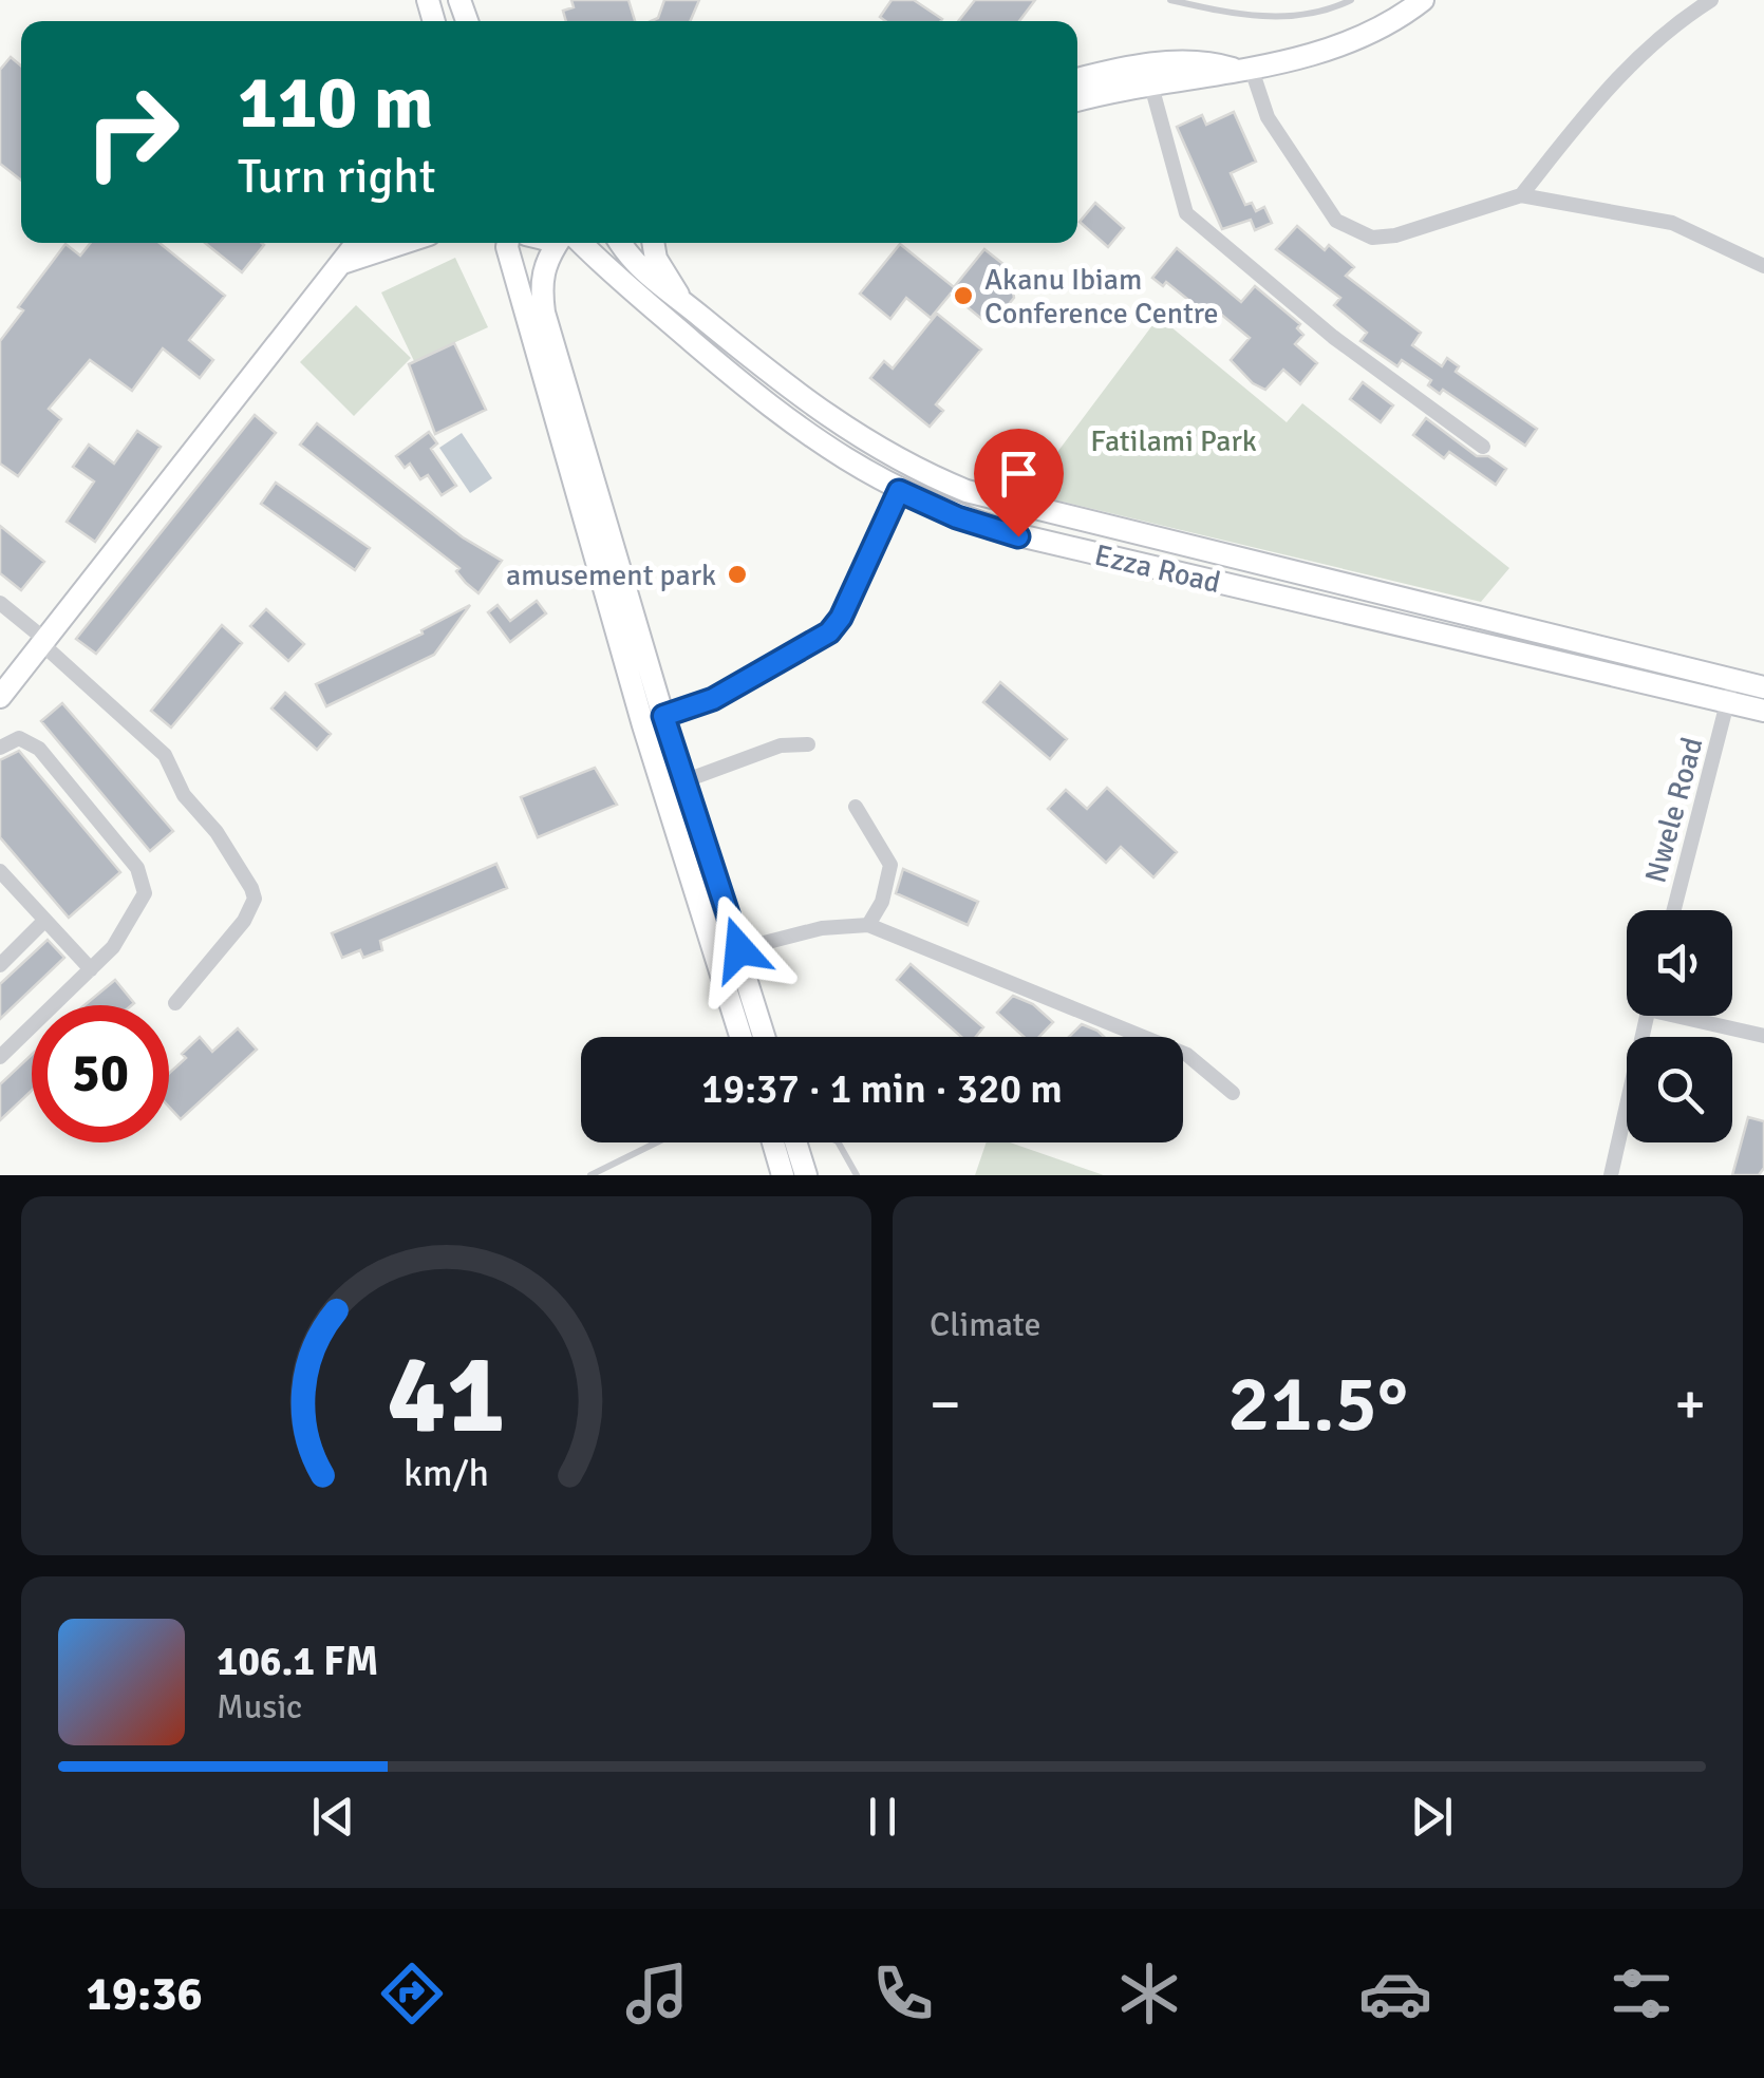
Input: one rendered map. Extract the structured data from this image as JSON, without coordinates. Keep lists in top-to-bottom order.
{
  "streets": {
    "main road": ["Ezza Road"],
    "street": ["Nwele Road"]
  },
  "crossings": [
    ["Ezza Road", "Nwele Road"]
  ],
  "parks": ["Fatilami Park"],
  "places": ["Akanu Ibiam Conference Centre", "amusement park"],
  "page": {
    "turn": ["110 m", "Turn right"],
    "limit": "50",
    "trip": "19:37 · 1 min · 320 m",
    "tile": "Climate",
    "heat": ["−", "21.5°", "+"],
    "song": ["106.1 FM", "Music"],
    "tabs": "19:36",
    "gauge": ["41", "km/h"]
  }
}
